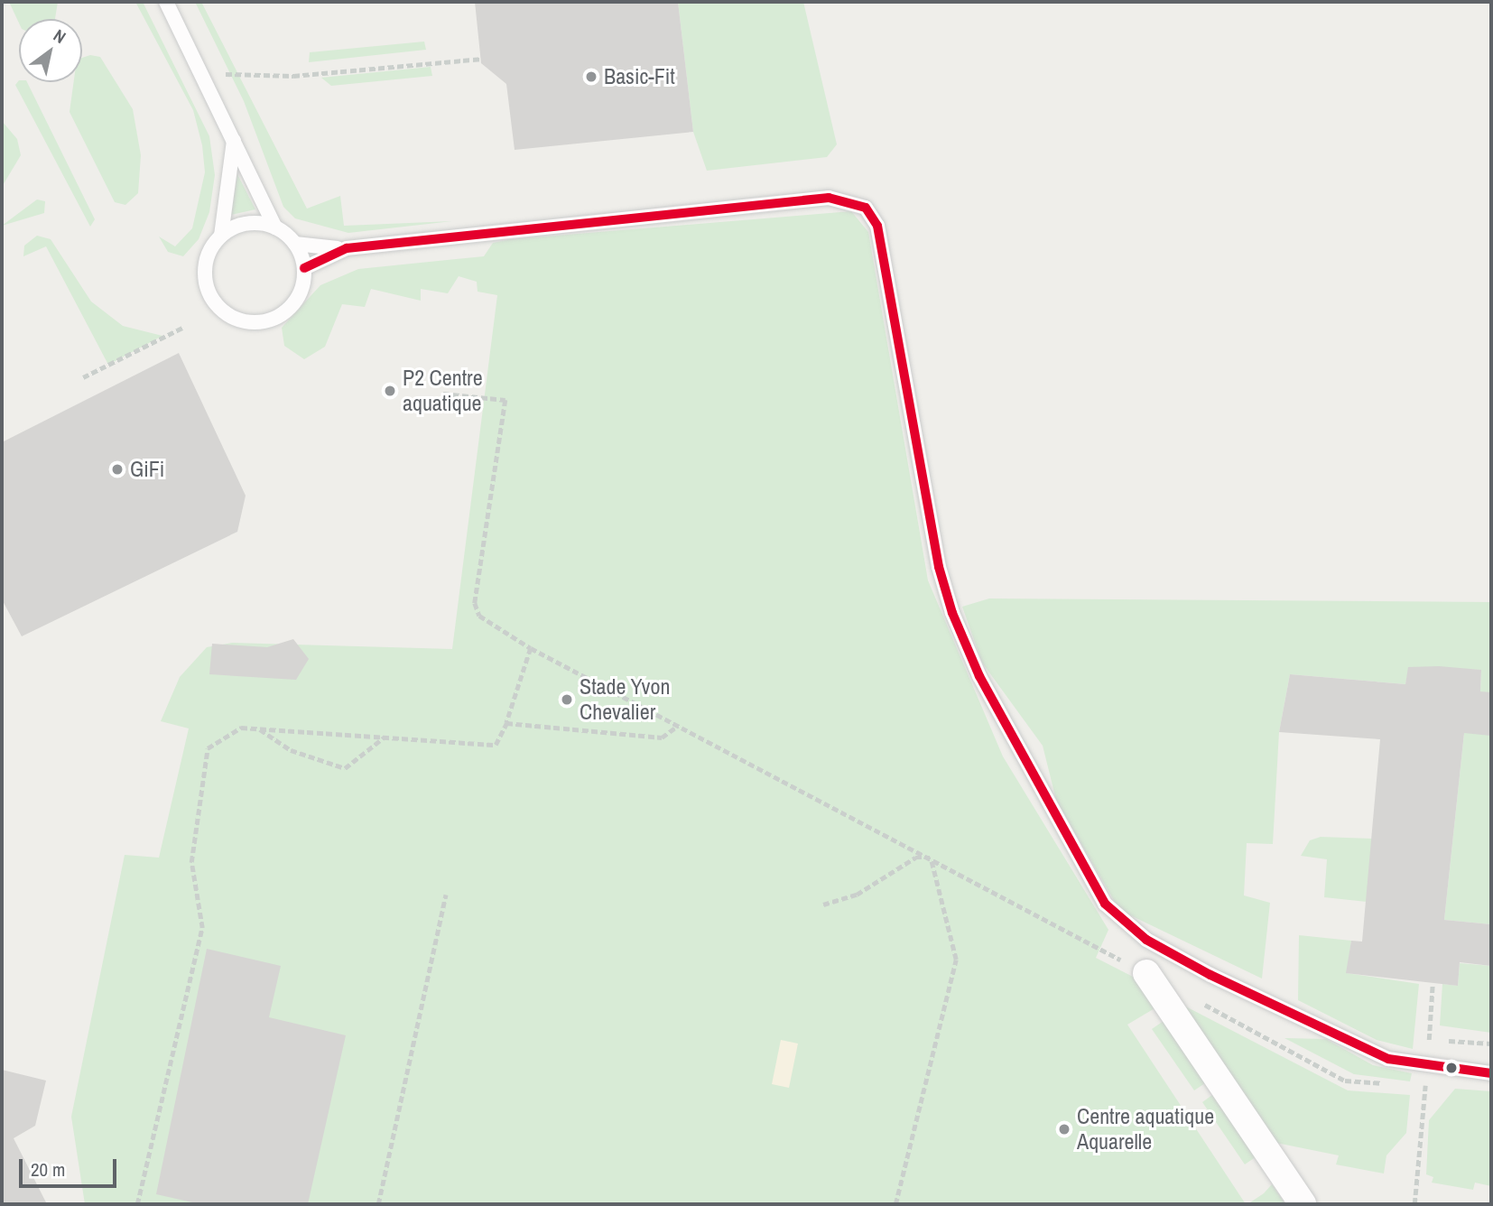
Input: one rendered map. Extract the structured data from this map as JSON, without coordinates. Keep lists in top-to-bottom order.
{
  "places": [
    "Basic-Fit",
    "P2 Centre aquatique",
    "GiFi",
    "Stade Yvon Chevalier",
    "Centre aquatique Aquarelle"
  ],
  "scale_bar": "20 m",
  "north": "top right"
}
